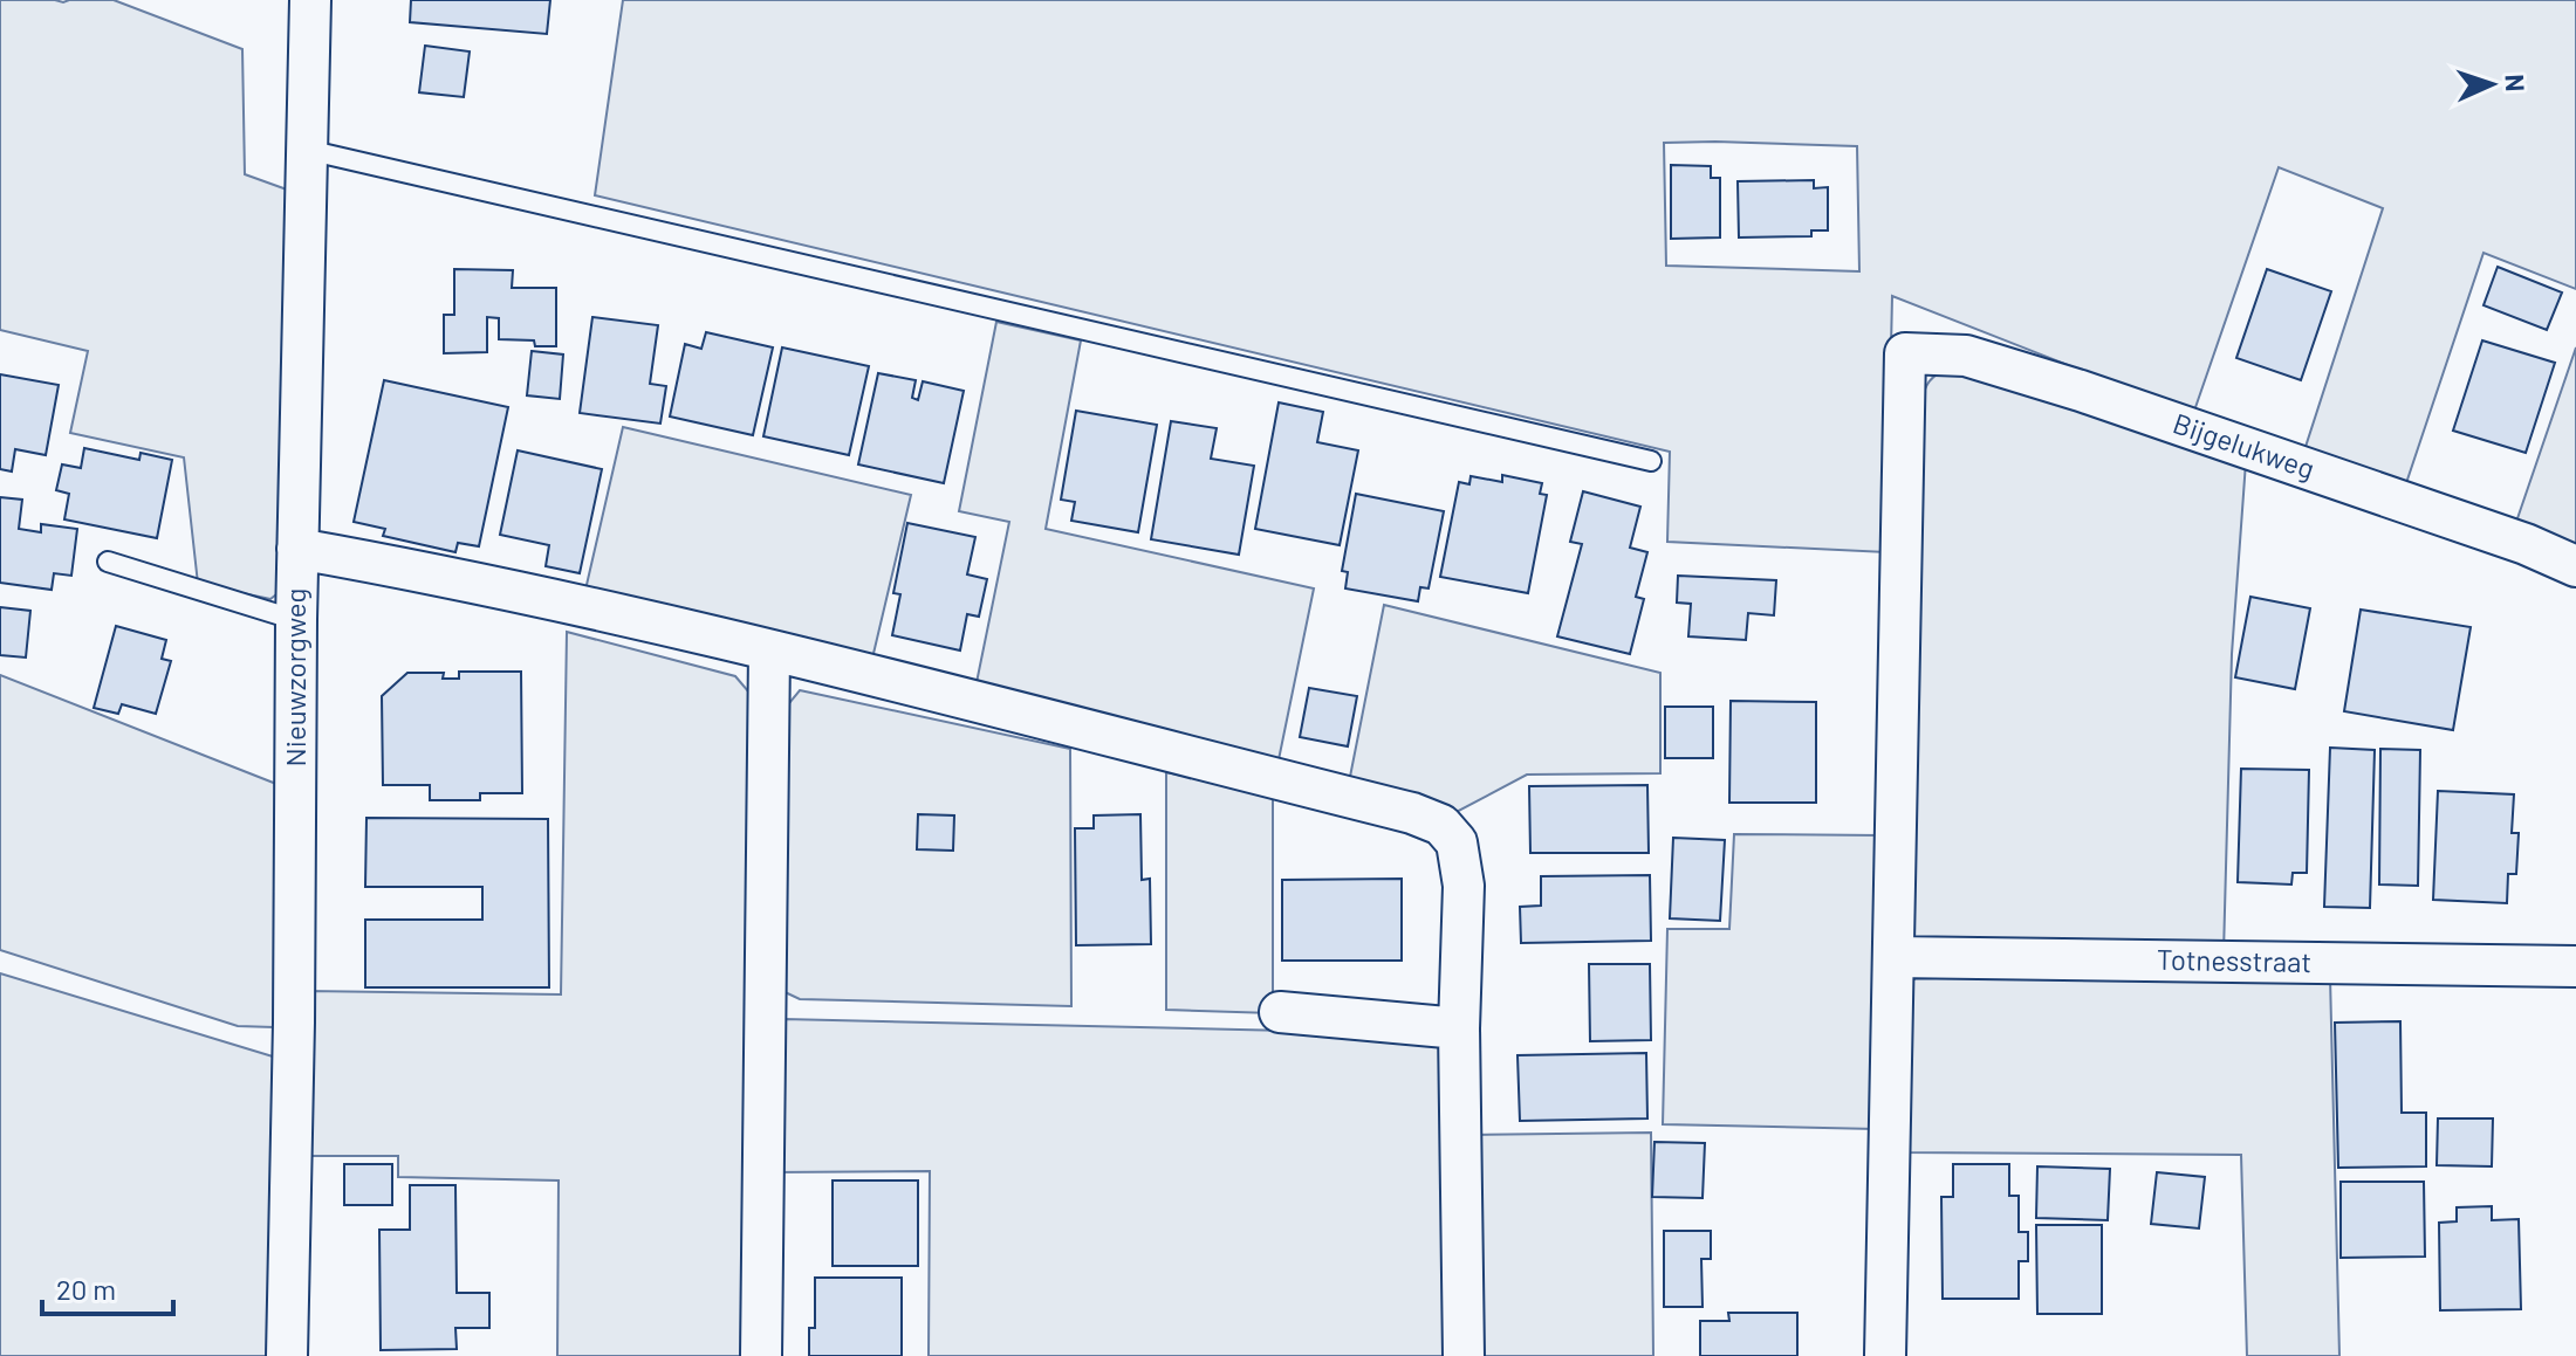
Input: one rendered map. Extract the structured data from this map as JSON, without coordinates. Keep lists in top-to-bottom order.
{
  "streets": {
    "street": ["Bijgelukweg", "Nieuwzorgweg", "Totnesstraat"]
  },
  "crossings": [
    ["Bijgelukweg", "Totnesstraat"]
  ],
  "scale_bar": "20 m",
  "north": "right"
}
